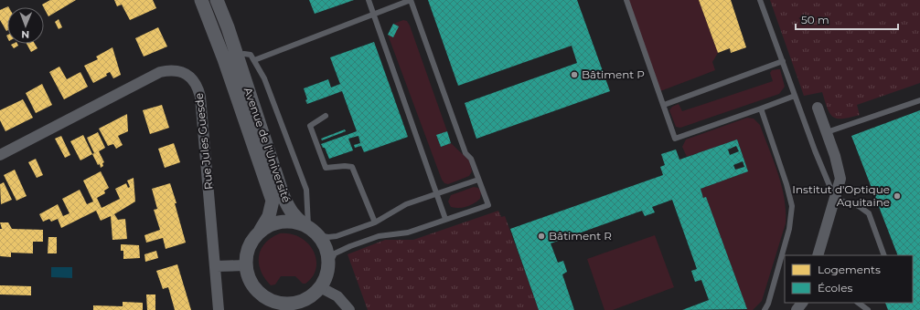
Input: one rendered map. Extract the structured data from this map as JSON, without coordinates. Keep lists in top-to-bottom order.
{
  "streets": {
    "street": ["Rue Jules Guesde", "Avenue de l'Université"]
  },
  "places": ["Bâtiment P", "Institut d'Optique Aquitaine", "Bâtiment R"],
  "legend": ["Logements", "Écoles"],
  "scale_bar": "50 m",
  "north": "bottom"
}
